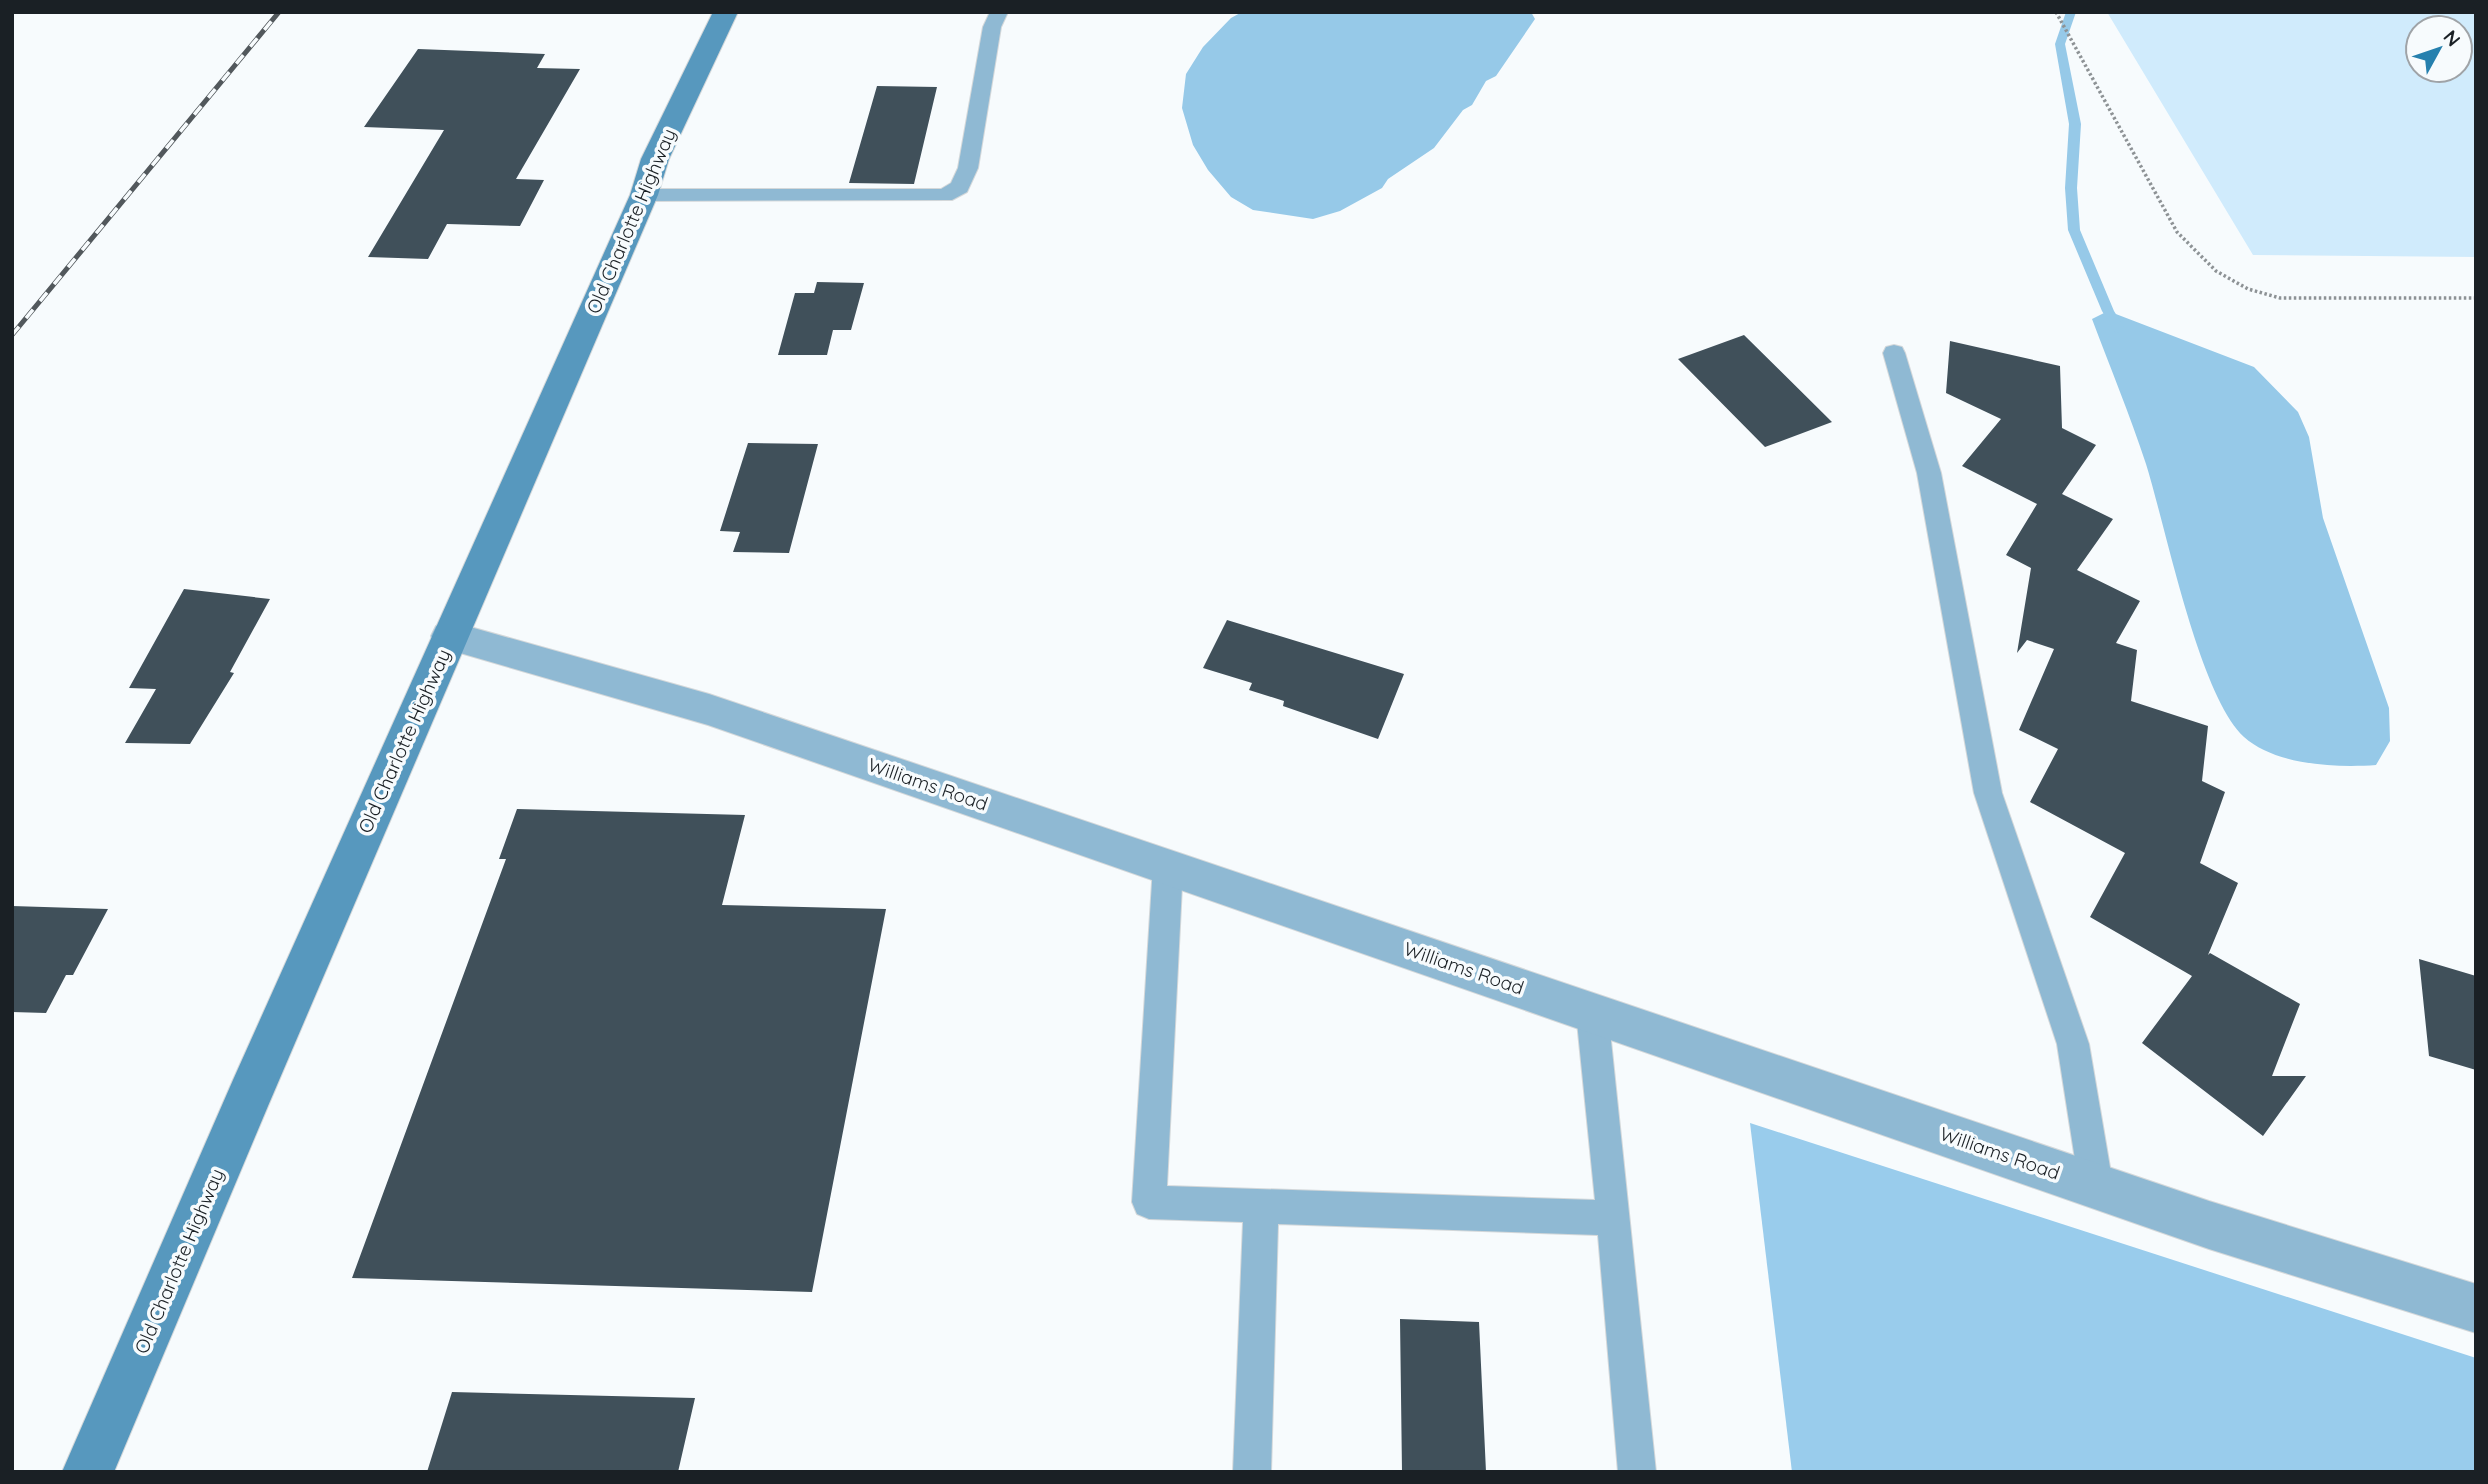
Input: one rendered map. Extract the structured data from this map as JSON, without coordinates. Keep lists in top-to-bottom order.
{
  "streets": {
    "main road": ["Old Charlotte Highway"],
    "street": ["Williams Road"]
  },
  "crossings": [
    ["Old Charlotte Highway", "Williams Road"]
  ],
  "north": "top right"
}
